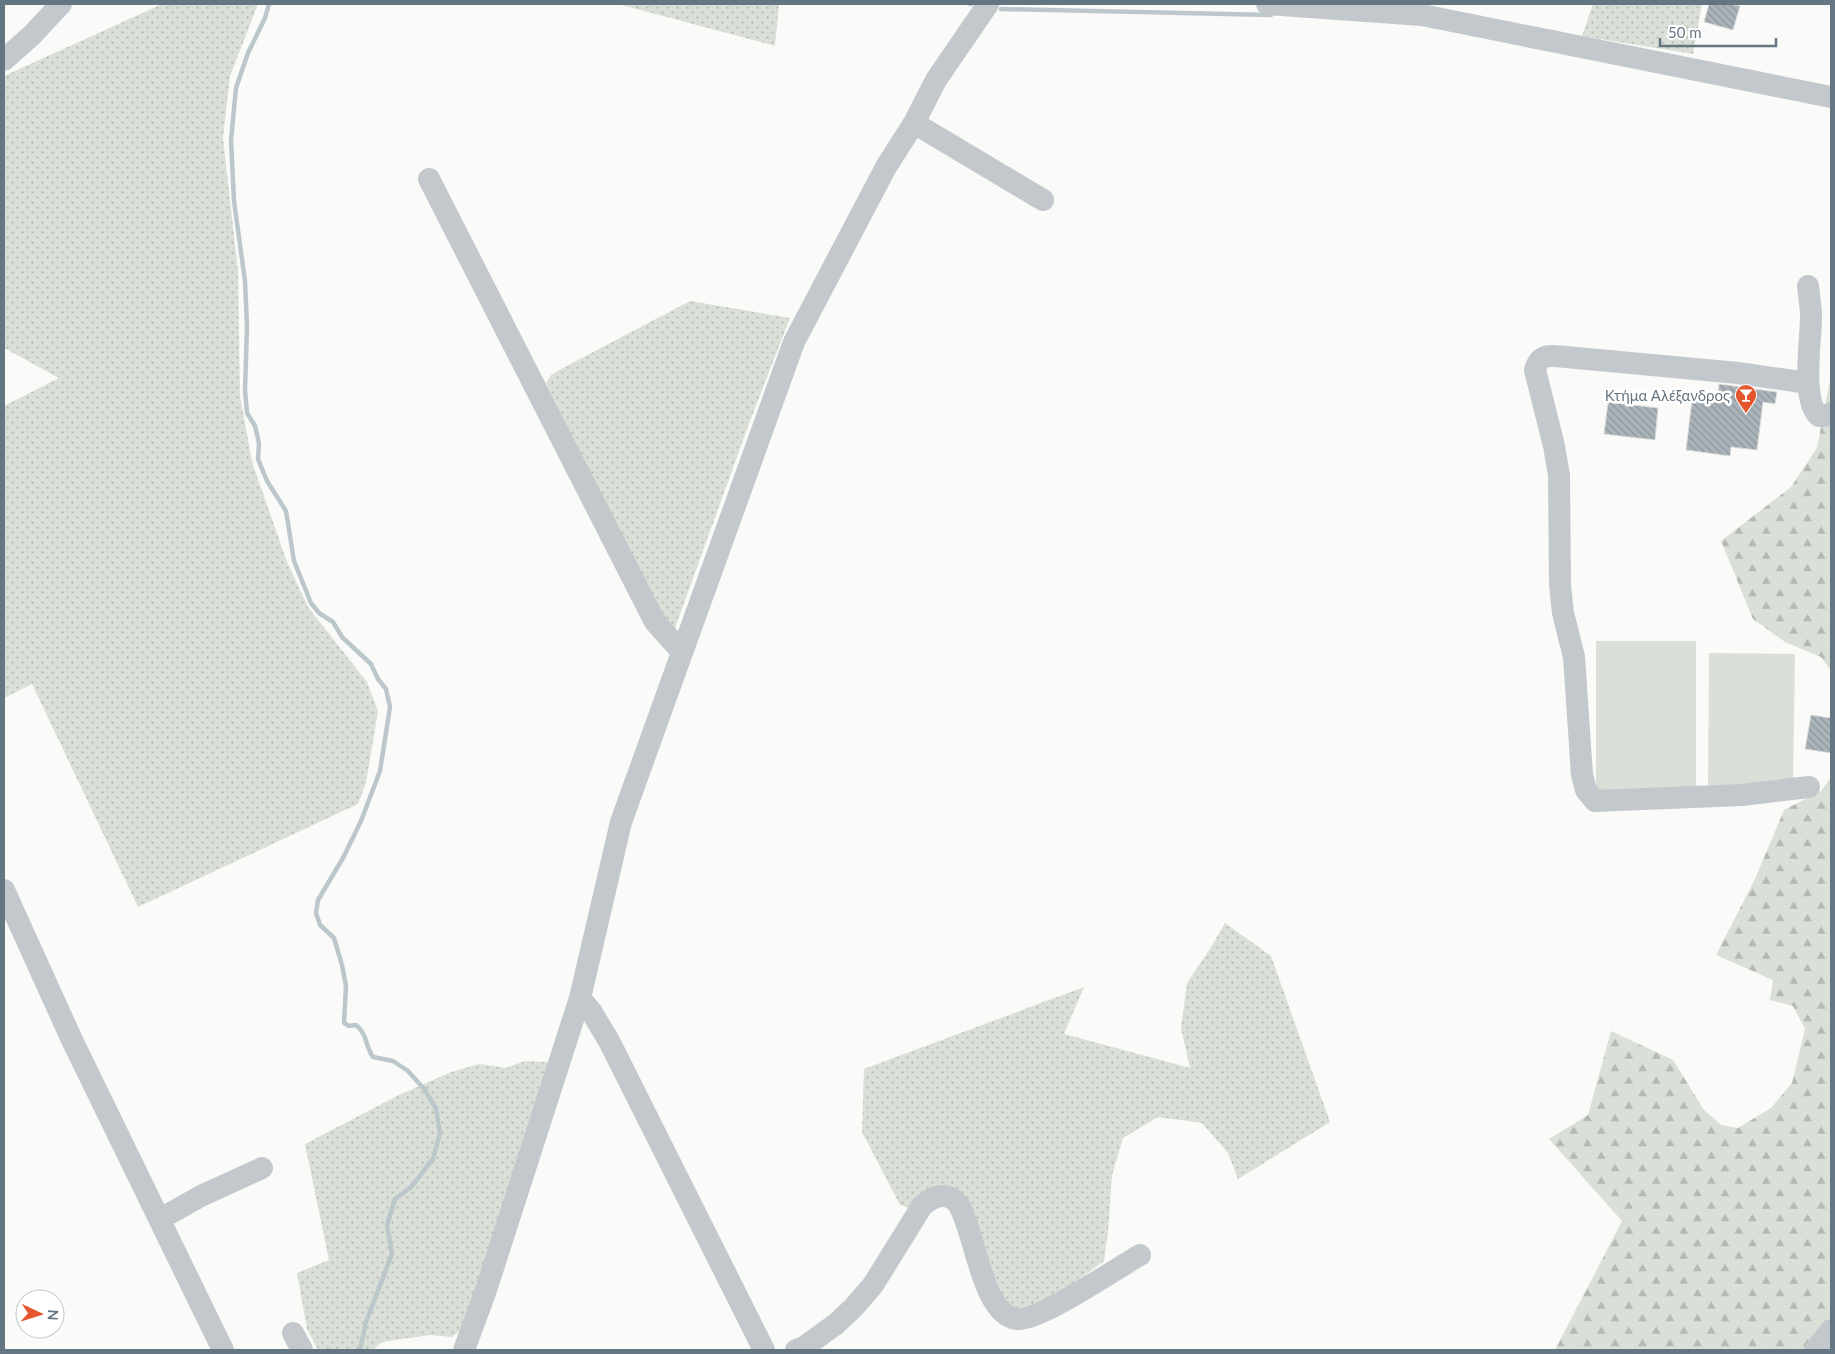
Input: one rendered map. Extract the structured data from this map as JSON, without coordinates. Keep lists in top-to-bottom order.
{
  "places": {
    "bar": ["Κτήμα Αλέξανδρος"]
  },
  "scale_bar": "50 m",
  "north": "right"
}
